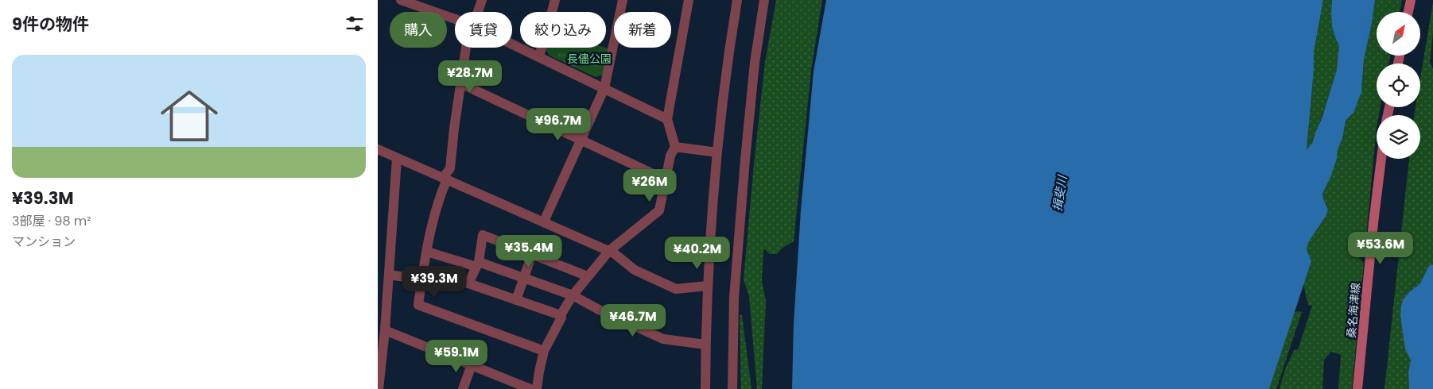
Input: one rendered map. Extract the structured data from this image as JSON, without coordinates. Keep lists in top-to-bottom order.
{
  "streets": {
    "main road": ["桑名海津線"]
  },
  "water": ["揖斐川"],
  "parks": ["長儘公園"],
  "north": "top right",
  "page": {
    "heading": "9件の物件",
    "chip": [
      "購入",
      "賃貸",
      "絞り込み",
      "新着"
    ],
    "list": [
      {
        "name": "¥39.3M",
        "note": "3部屋 · 98 m² · マンション"
      }
    ],
    "price": [
      "¥28.7M",
      "¥96.7M",
      "¥26M",
      "¥53.6M",
      "¥35.4M",
      "¥40.2M",
      "¥39.3M",
      "¥46.7M",
      "¥59.1M"
    ]
  }
}
